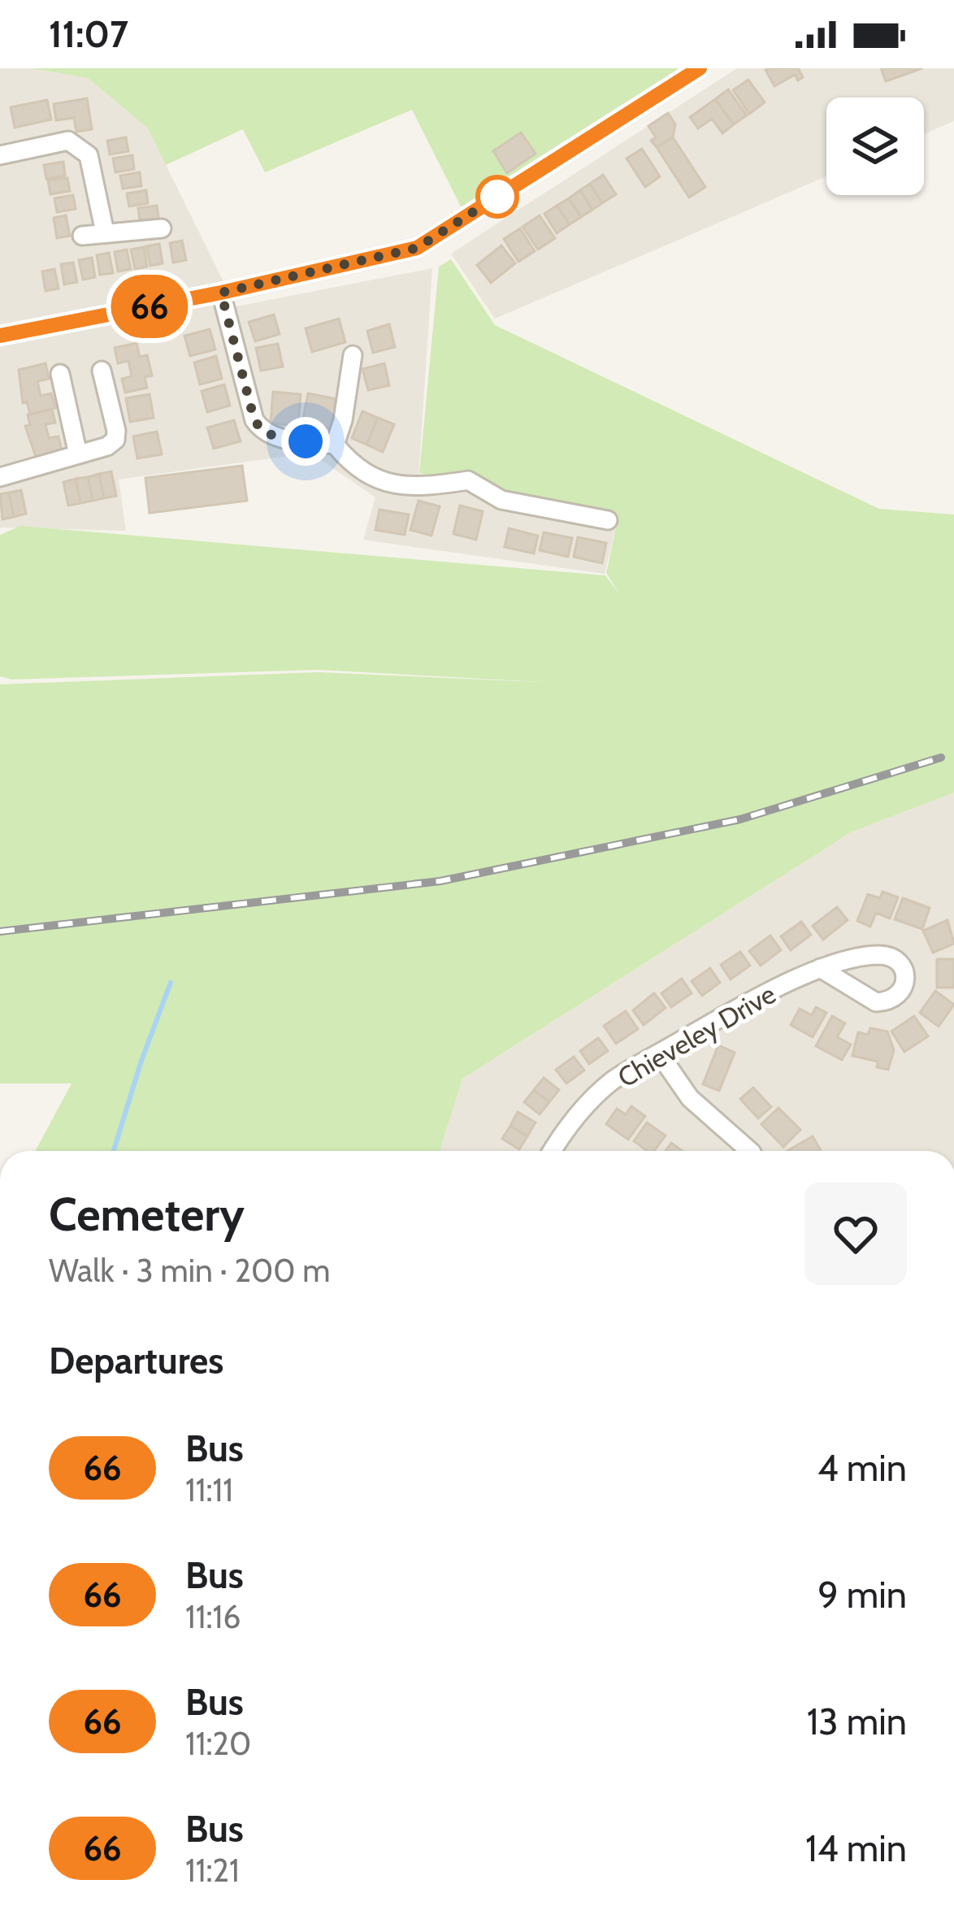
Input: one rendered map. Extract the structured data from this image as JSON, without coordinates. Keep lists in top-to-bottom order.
{
  "streets": {
    "street": ["Chieveley Drive"]
  },
  "lines": ["bus line 66"],
  "page": {
    "status": "11:07",
    "on_map": "66",
    "heading": [
      ["Cemetery", "Walk · 3 min · 200 m"],
      "Departures"
    ],
    "list": [
      {
        "mark": "66",
        "name": "Bus",
        "note": "11:11",
        "value": "4 min"
      },
      {
        "mark": "66",
        "name": "Bus",
        "note": "11:16",
        "value": "9 min"
      },
      {
        "mark": "66",
        "name": "Bus",
        "note": "11:20",
        "value": "13 min"
      },
      {
        "mark": "66",
        "name": "Bus",
        "note": "11:21",
        "value": "14 min"
      }
    ]
  }
}
